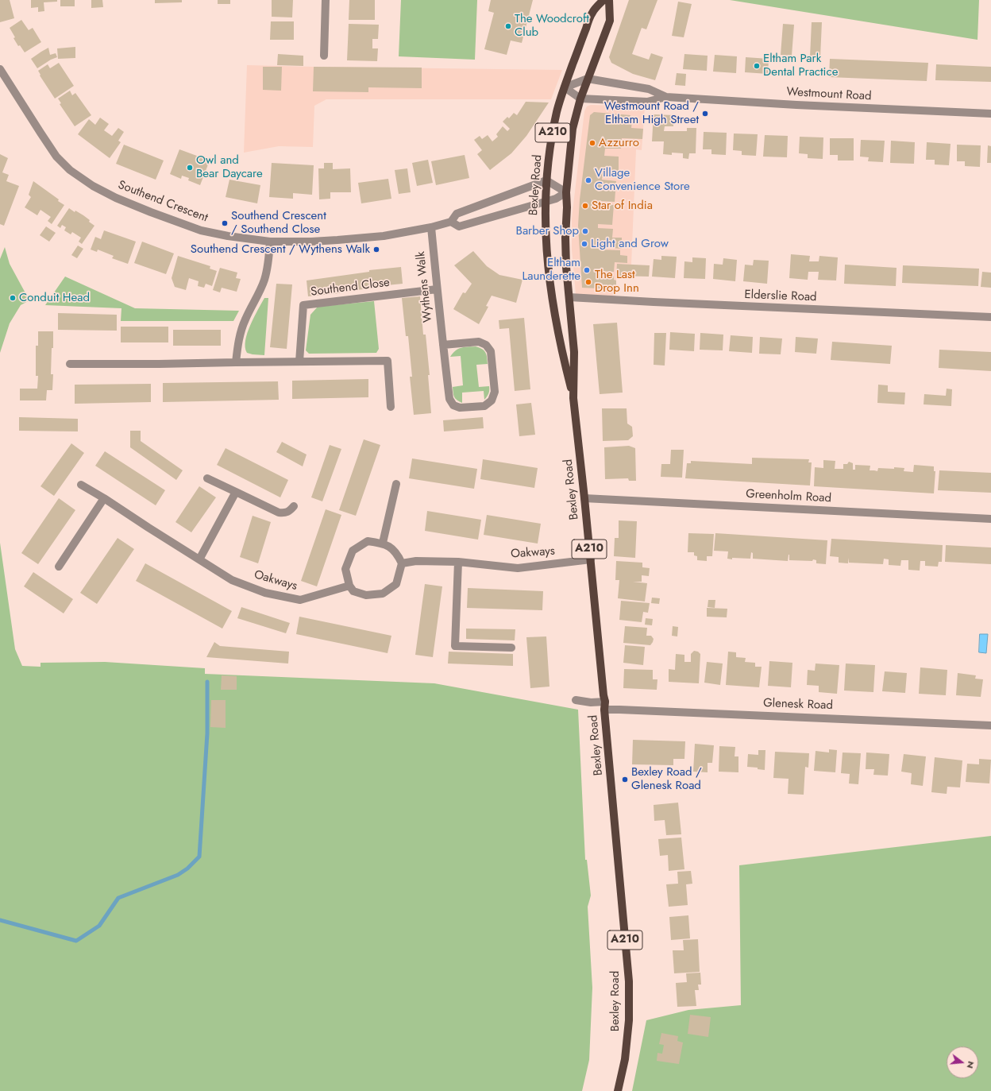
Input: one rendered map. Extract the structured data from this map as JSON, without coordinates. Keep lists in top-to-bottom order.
{
  "streets": {
    "main road": ["A210", "Bexley Road"],
    "street": [
      "Westmount Road",
      "Southend Crescent",
      "Wythens Walk",
      "Southend Close",
      "Elderslie Road",
      "Greenholm Road",
      "Oakways",
      "Glenesk Road"
    ]
  },
  "crossings": [
    ["Westmount Road", "A210"],
    ["A210", "Bexley Road"],
    ["A210", "Southend Crescent"],
    ["Bexley Road", "Southend Crescent"],
    ["Bexley Road", "Elderslie Road"],
    ["Bexley Road", "Greenholm Road"],
    ["Bexley Road", "Oakways"],
    ["Bexley Road", "Glenesk Road"],
    ["Southend Crescent", "Wythens Walk"],
    ["Wythens Walk", "Southend Close"]
  ],
  "places": [
    "The Woodcroft Club",
    "Eltham Park Dental Practice",
    "Westmount Road / Eltham High Street",
    "Azzurro",
    "Owl and Bear Daycare",
    "Village Convenience Store",
    "Star of India",
    "Southend Crescent / Southend Close",
    "Barber Shop",
    "Light and Grow",
    "Southend Crescent / Wythens Walk",
    "Eltham Launderette",
    "The Last Drop Inn",
    "Conduit Head",
    "Bexley Road / Glenesk Road"
  ],
  "north": "right"
}
